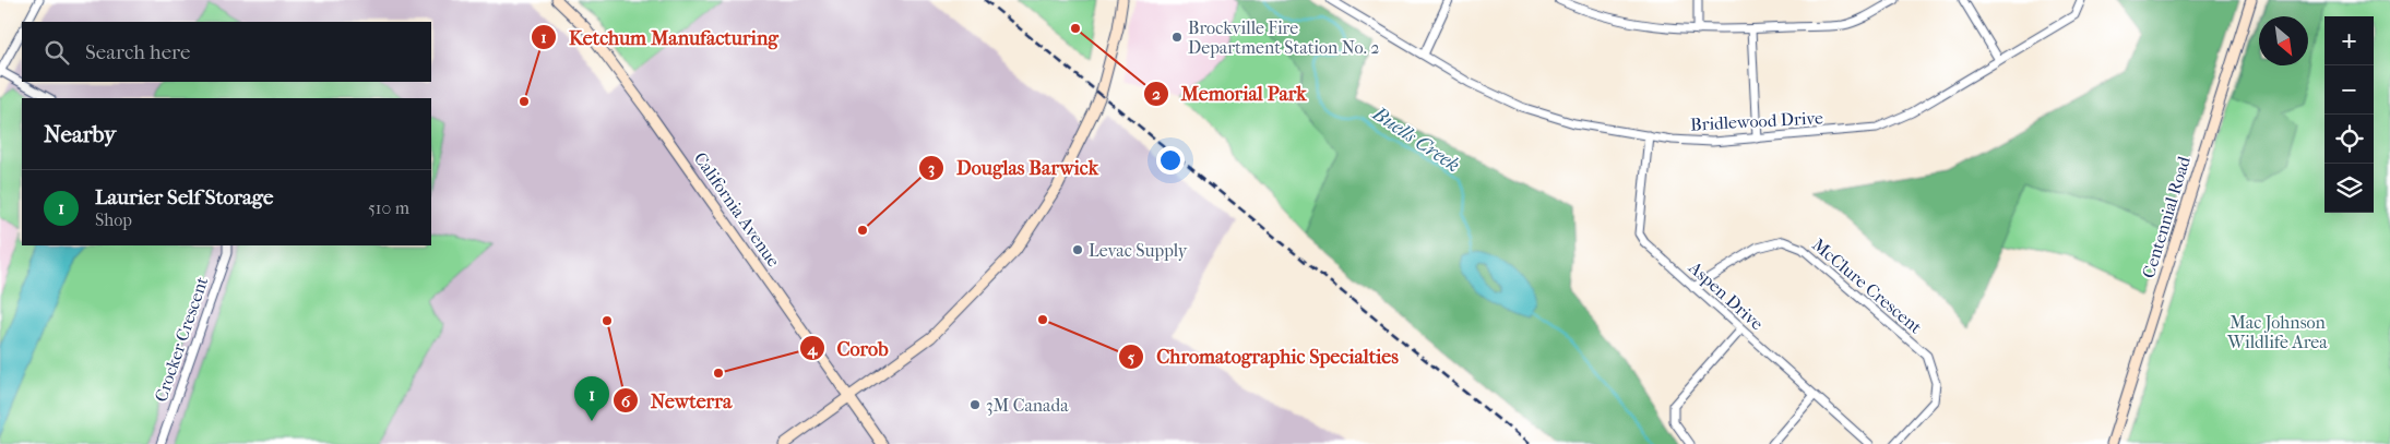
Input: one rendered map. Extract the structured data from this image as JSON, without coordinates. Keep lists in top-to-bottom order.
{
  "streets": {
    "street": [
      "Bridlewood Drive",
      "California Avenue",
      "Centennial Road",
      "McClure Crescent",
      "Aspen Drive",
      "Crocker Crescent"
    ]
  },
  "crossings": [
    ["Bridlewood Drive", "Aspen Drive"],
    ["McClure Crescent", "Aspen Drive"]
  ],
  "water": ["Buells Creek"],
  "parks": ["Mac Johnson Wildlife Area"],
  "places": [
    "Memorial Park",
    "Brockville Fire Department Station No. 2",
    "Ketchum Manufacturing",
    "Douglas Barwick",
    "Levac Supply",
    "Chromatographic Specialties",
    "Newterra",
    "Corob",
    "3M Canada"
  ],
  "north": "bottom right",
  "page": {
    "map_buttons": ["+", "−"],
    "search": "Search here",
    "heading": "Nearby",
    "list": [
      {
        "mark": "1",
        "name": "Laurier Self Storage",
        "note": "Shop",
        "value": "510 m"
      }
    ],
    "pins": "1"
  }
}
